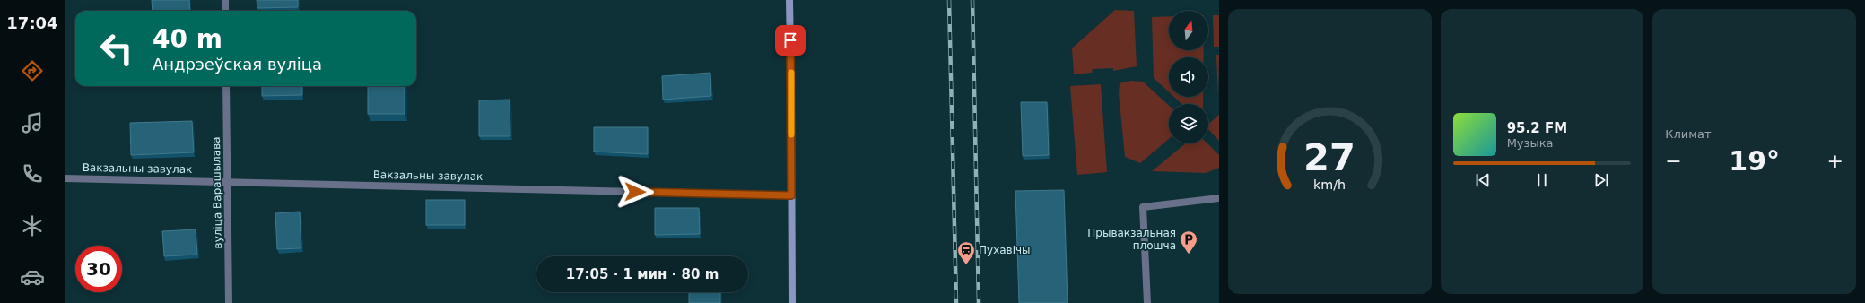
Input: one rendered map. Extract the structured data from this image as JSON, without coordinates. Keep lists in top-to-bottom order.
{
  "streets": {
    "street": ["Вакзальны завулак", "вуліца Варашылава"]
  },
  "crossings": [
    ["Вакзальны завулак", "вуліца Варашылава"]
  ],
  "places": {
    "parking": ["Прывакзальная плошча"],
    "station": ["Пухавічы"]
  },
  "north": "top",
  "page": {
    "tabs": "17:04",
    "tile": "Климат",
    "turn": ["40 m", "Андрэеўская вуліца"],
    "song": ["95.2 FM", "Музыка"],
    "heat": ["−", "19°", "+"],
    "limit": "30",
    "trip": "17:05 · 1 мин · 80 m",
    "gauge": ["27", "km/h"]
  }
}
